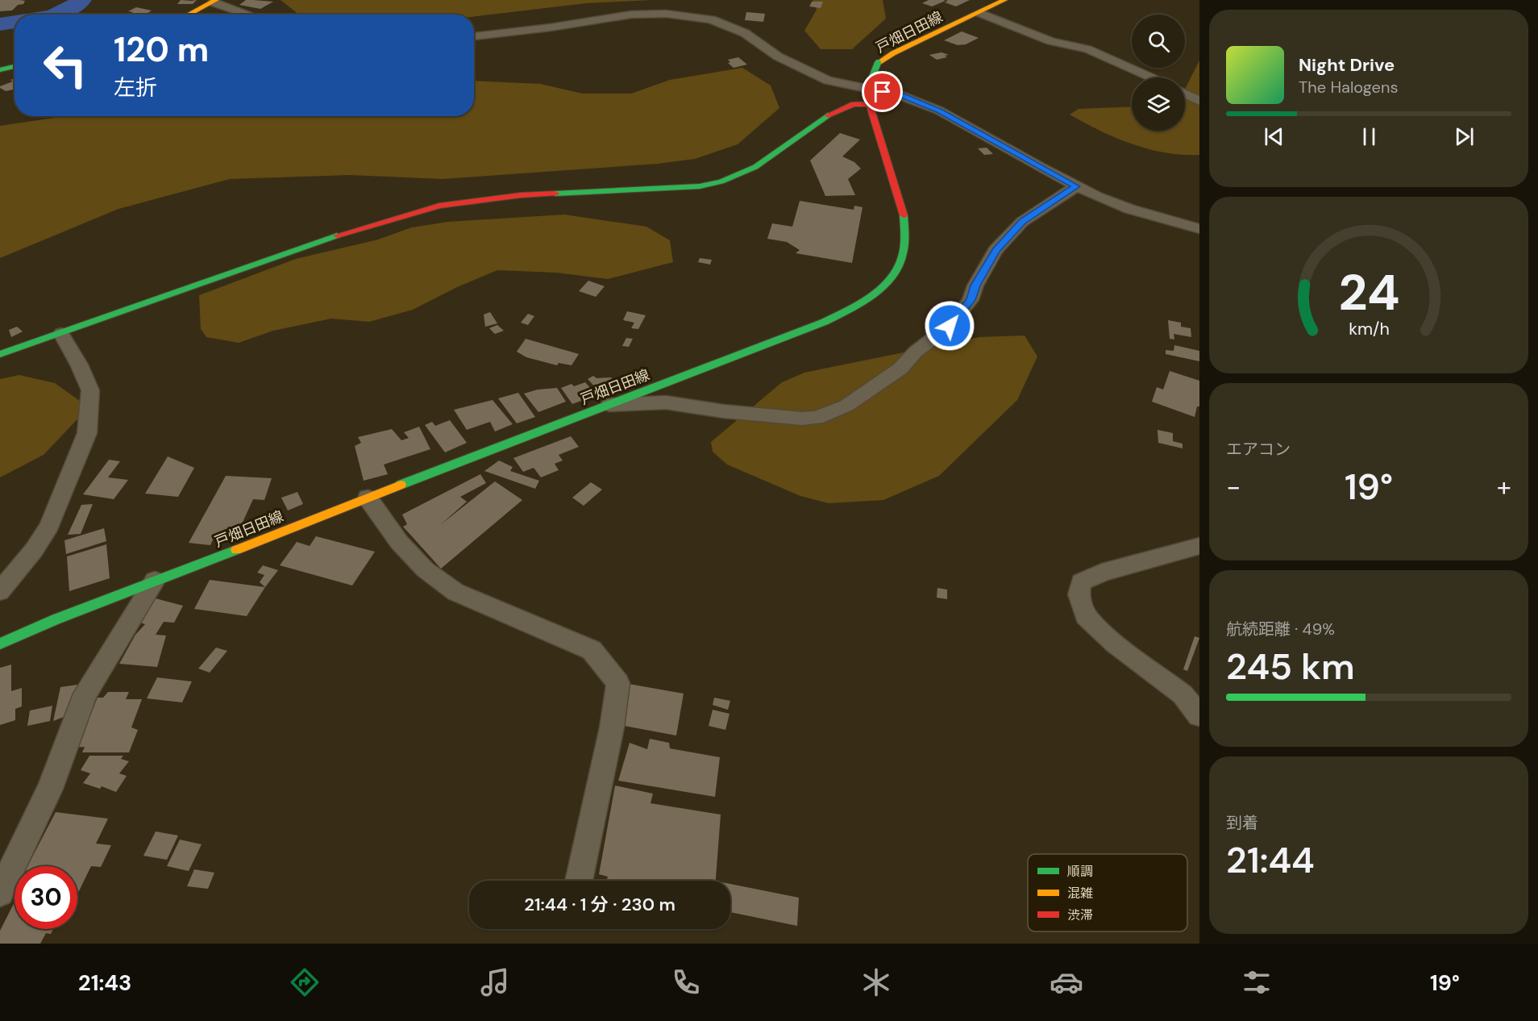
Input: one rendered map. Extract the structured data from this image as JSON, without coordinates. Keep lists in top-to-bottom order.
{
  "streets": {
    "main road": ["戸畑日田線"]
  },
  "legend": ["順調", "混雑", "渋滞"],
  "page": {
    "turn": ["120 m", "左折"],
    "song": ["Night Drive", "The Halogens"],
    "tile": [
      "エアコン",
      ["航続距離 · 49%", "245 km"],
      ["到着", "21:44"]
    ],
    "heat": ["−", "19°", "+"],
    "limit": "30",
    "trip": "21:44 · 1 分 · 230 m",
    "tabs": ["21:43", "19°"],
    "gauge": ["24", "km/h"]
  }
}
